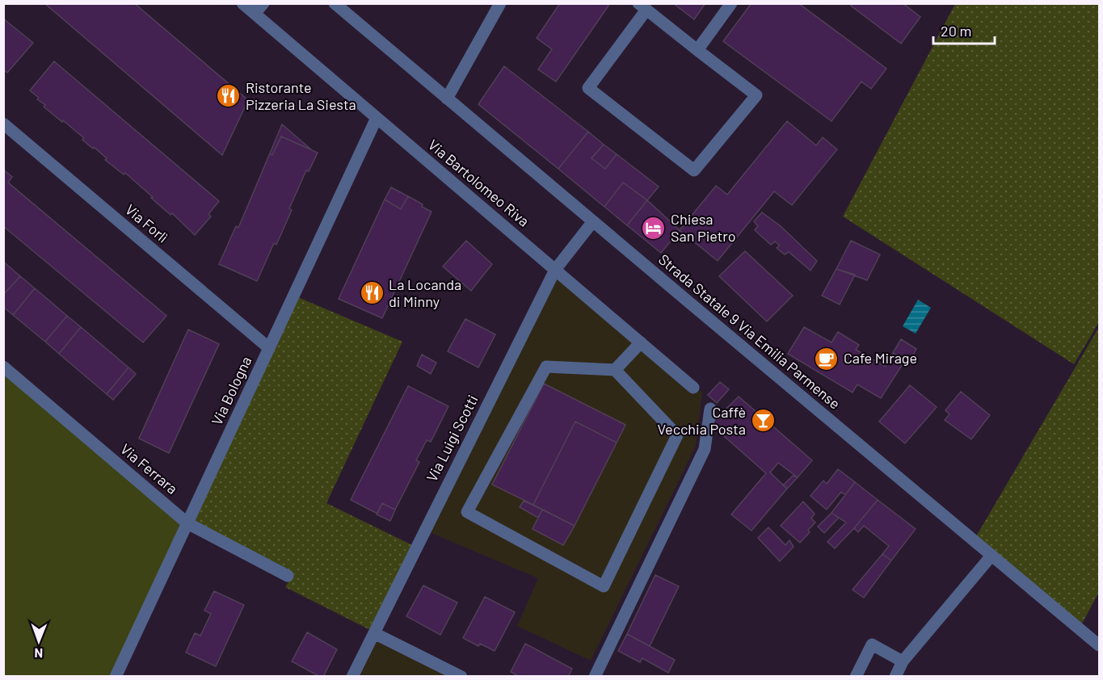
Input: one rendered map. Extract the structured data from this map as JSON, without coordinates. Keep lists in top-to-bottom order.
{
  "streets": {
    "street": [
      "Via Bartolomeo Riva",
      "Via Forlì",
      "Strada Statale 9 Via Emilia Parmense",
      "Via Bologna",
      "Via Luigi Scotti",
      "Via Ferrara"
    ]
  },
  "crossings": [
    ["Via Bartolomeo Riva", "Via Bologna"],
    ["Via Bartolomeo Riva", "Via Luigi Scotti"],
    ["Via Forlì", "Via Bologna"],
    ["Strada Statale 9 Via Emilia Parmense", "Via Luigi Scotti"],
    ["Via Bologna", "Via Ferrara"]
  ],
  "places": {
    "restaurant": ["Ristorante Pizzeria La Siesta", "La Locanda di Minny"],
    "hotel": ["Chiesa San Pietro"],
    "cafe": ["Cafe Mirage"],
    "bar": ["Caffè Vecchia Posta"]
  },
  "scale_bar": "20 m",
  "north": "bottom"
}
